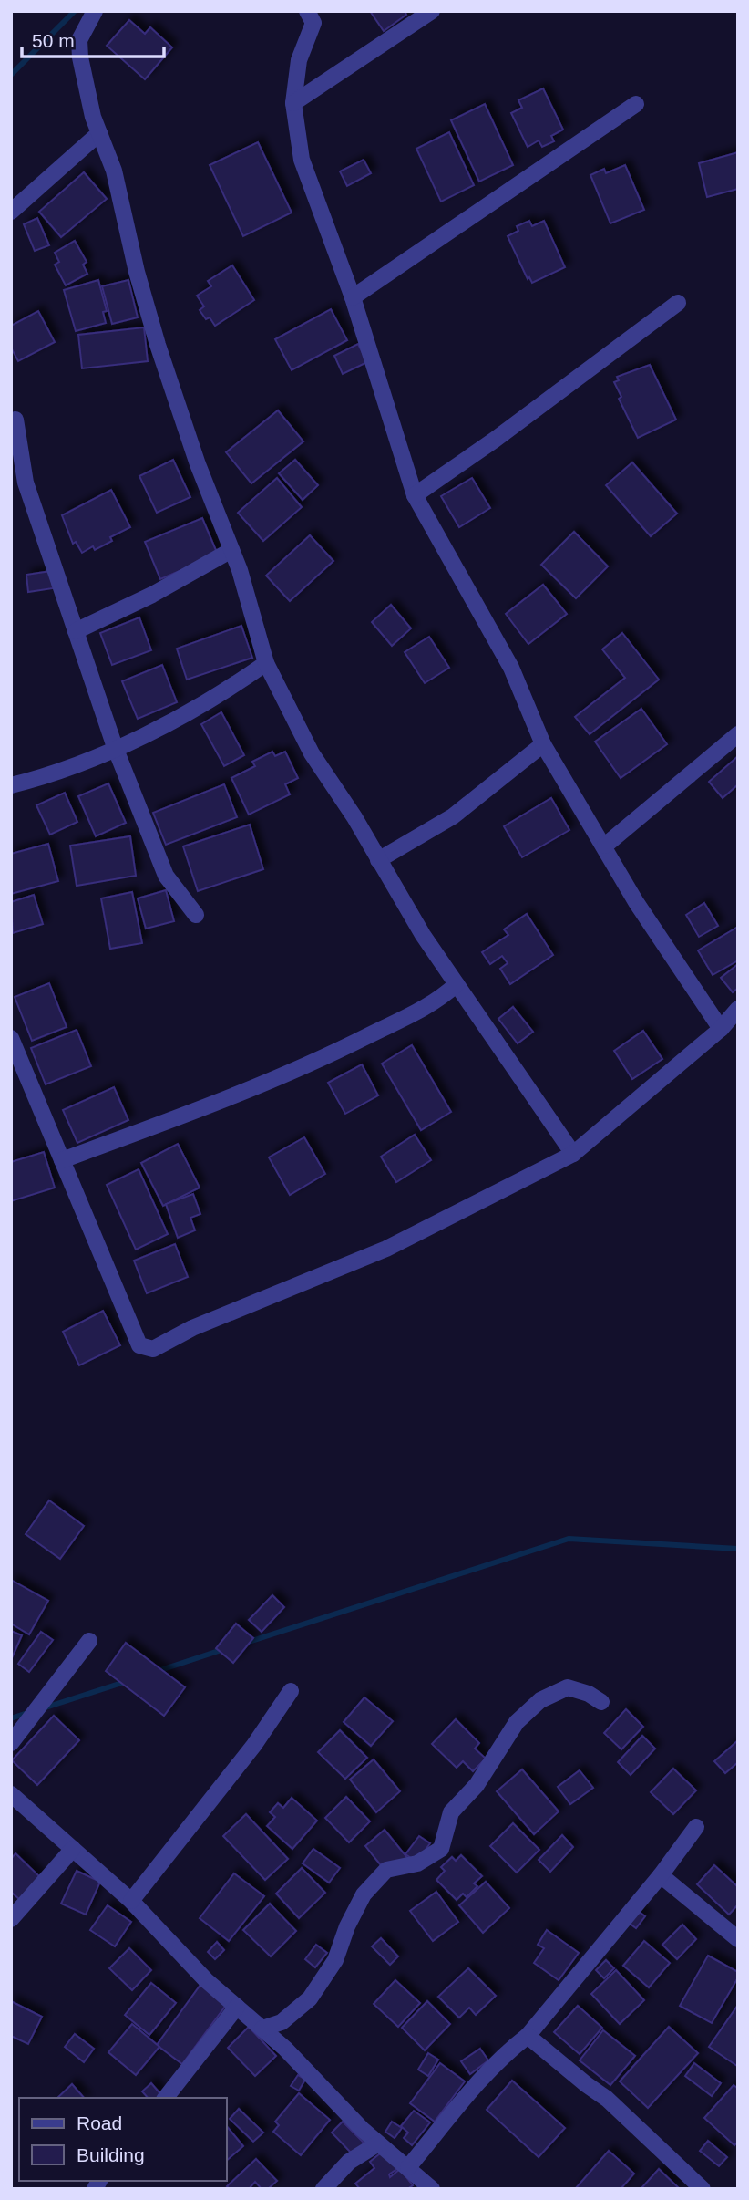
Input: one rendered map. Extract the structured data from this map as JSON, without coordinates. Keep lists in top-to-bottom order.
{
  "legend": ["Road", "Building"],
  "scale_bar": "50 m"
}
